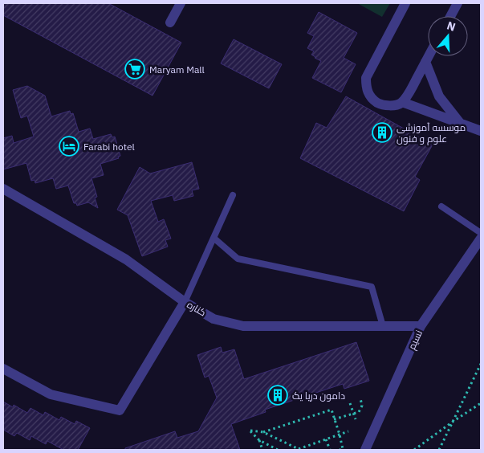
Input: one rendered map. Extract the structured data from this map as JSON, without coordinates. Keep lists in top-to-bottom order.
{
  "streets": {
    "street": ["کناره", "نسیم"]
  },
  "crossings": [
    ["کناره", "نسیم"]
  ],
  "places": {
    "supermarket": ["Maryam Mall"],
    "building": ["موسسه آموزشی علوم و فنون", "دامون دریا یک"],
    "hotel": ["Farabi hotel"]
  },
  "north": "top"
}
